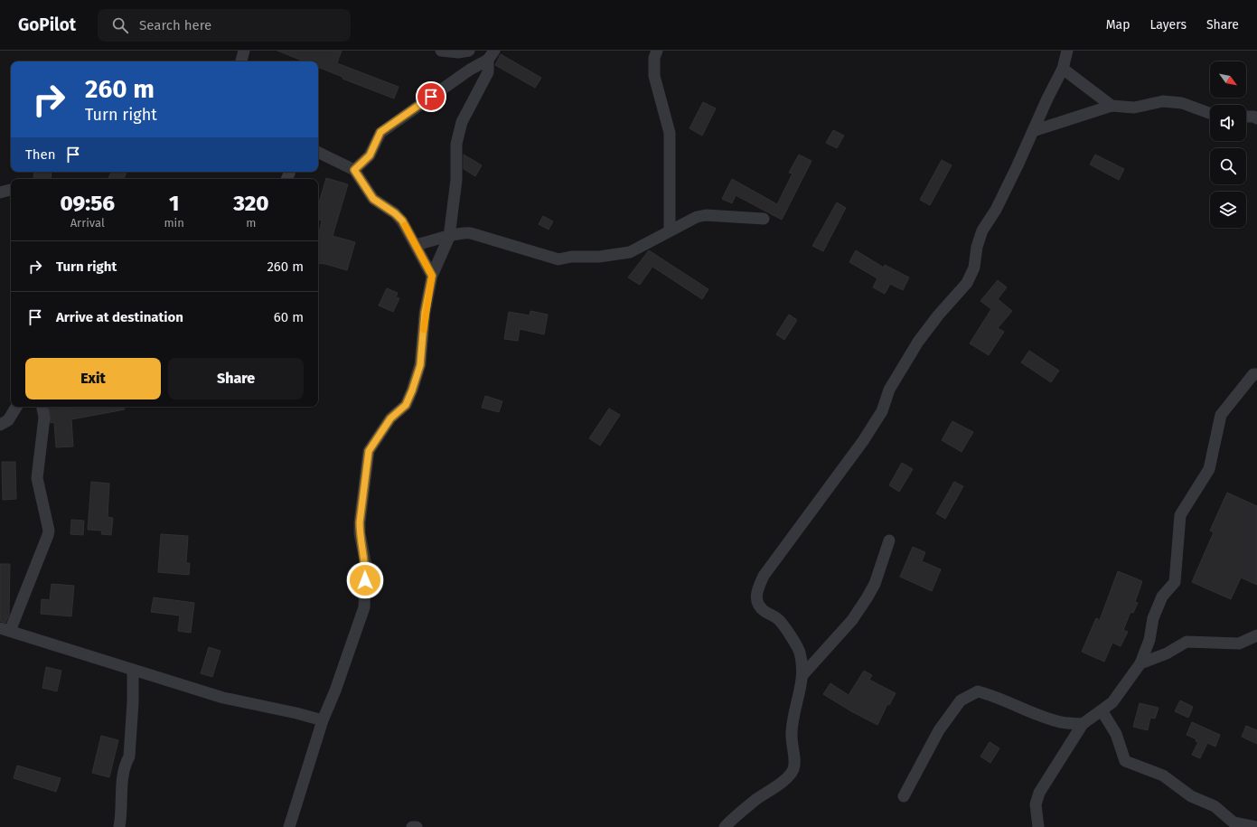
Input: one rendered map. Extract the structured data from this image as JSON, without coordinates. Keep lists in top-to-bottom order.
{
  "north": "bottom right",
  "page": {
    "header": "GoPilot",
    "search": "Search here",
    "nav": ["Map", "Layers", "Share"],
    "turn": ["260 m", "Turn right"],
    "then": "Then",
    "eta": [
      "09:56",
      "Arrival",
      "1",
      "min",
      "320",
      "m"
    ],
    "list": [
      {
        "name": "Turn right",
        "value": "260 m"
      },
      {
        "name": "Arrive at destination",
        "value": "60 m"
      }
    ],
    "buttons": ["Exit", "Share"]
  }
}
